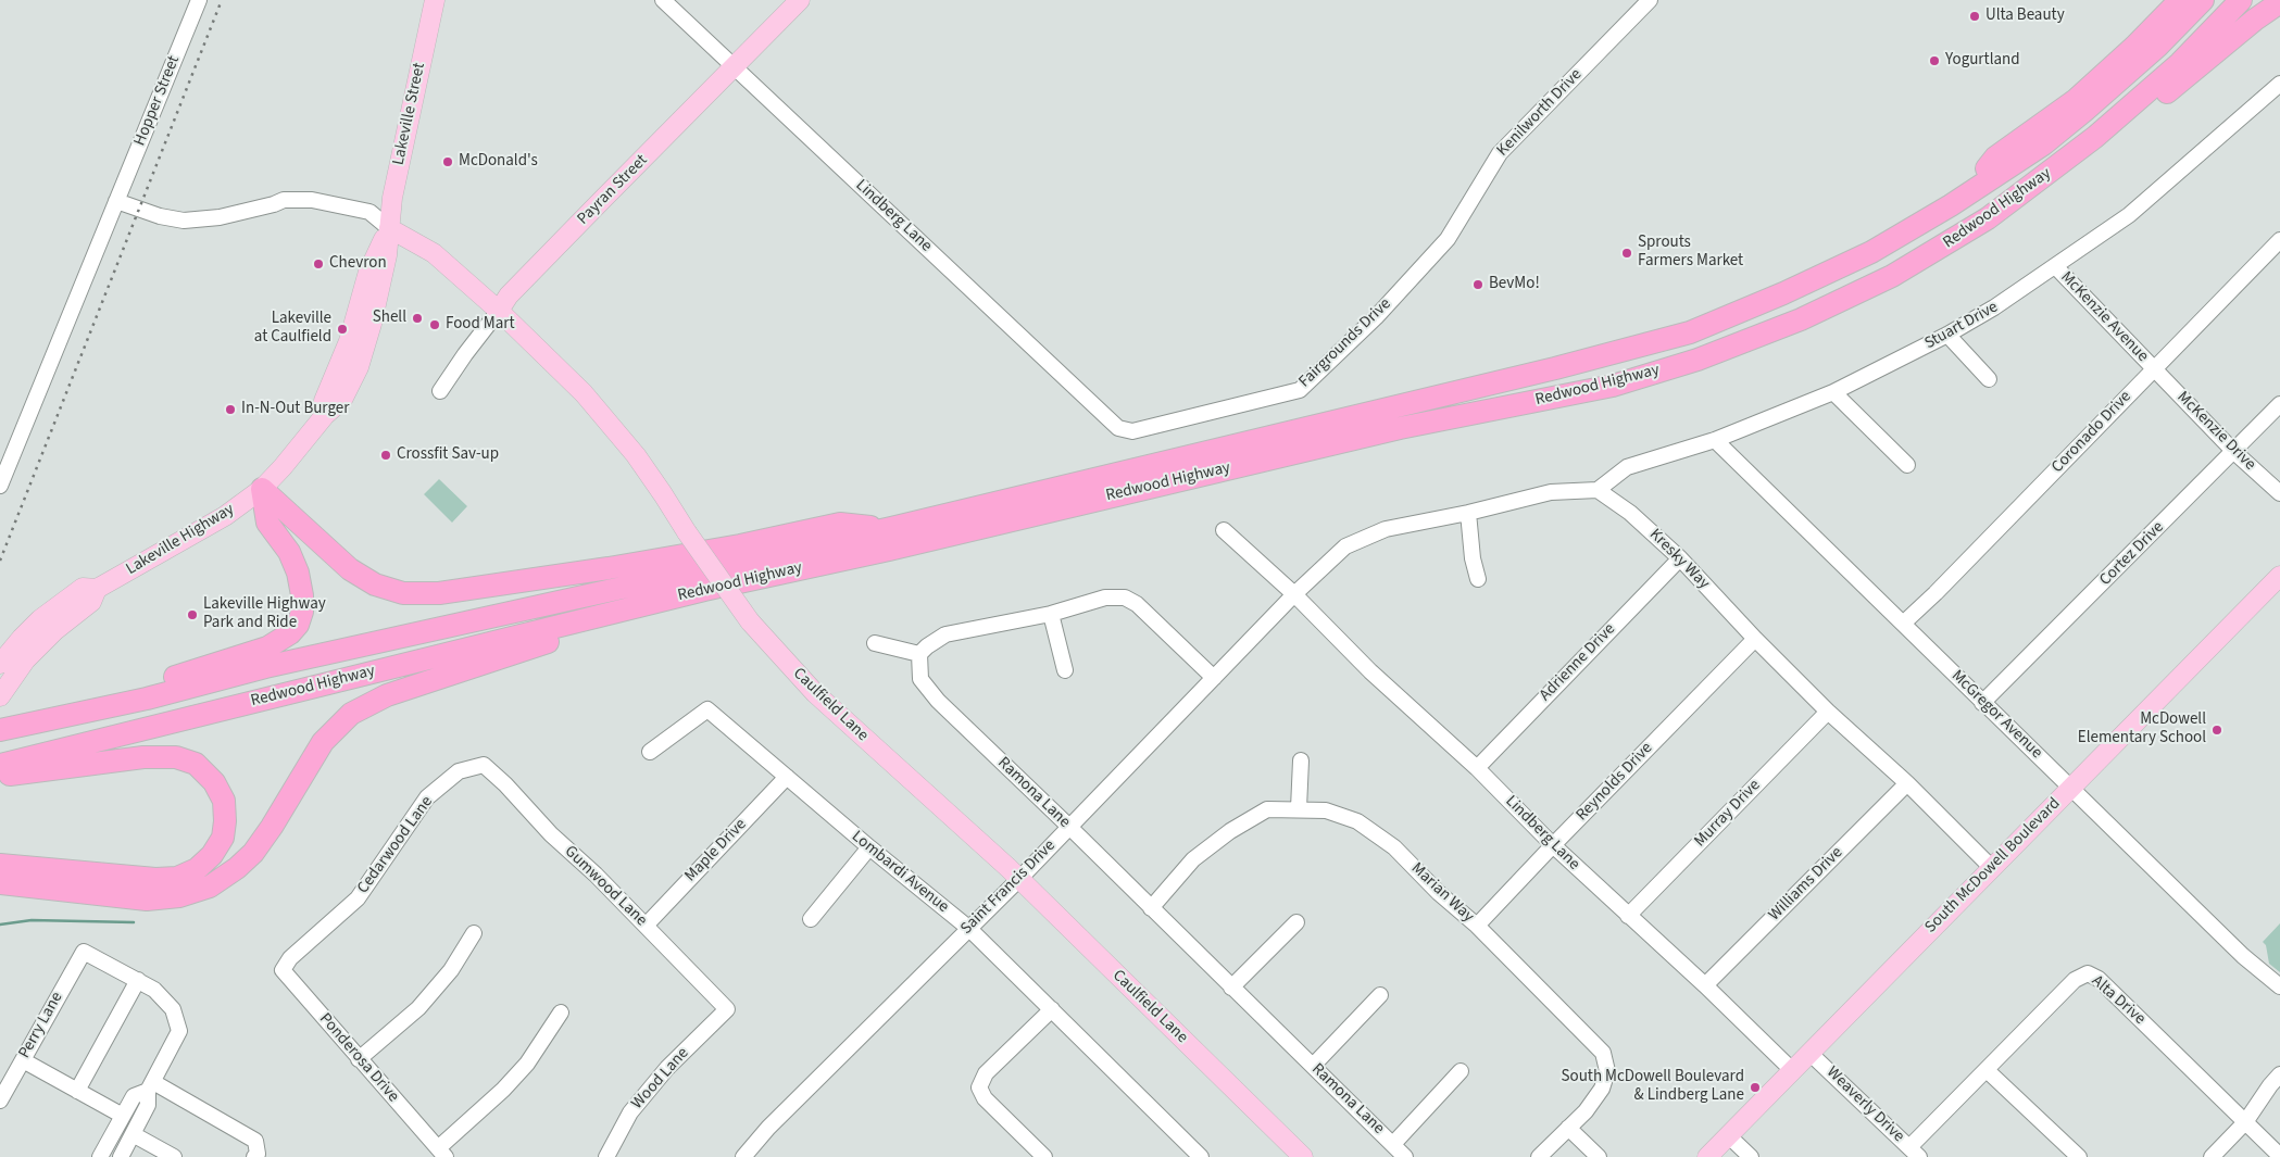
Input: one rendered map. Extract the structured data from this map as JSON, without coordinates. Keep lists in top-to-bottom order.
{
  "streets": {
    "highway": ["Redwood Highway"],
    "main road": [
      "Lakeville Street",
      "Payran Street",
      "Lakeville Highway",
      "Caulfield Lane",
      "South McDowell Boulevard"
    ],
    "street": [
      "Hopper Street",
      "Kenilworth Drive",
      "Lindberg Lane",
      "McKenzie Avenue",
      "Stuart Drive",
      "Fairgrounds Drive",
      "McKenzie Drive",
      "Coronado Drive",
      "Cortez Drive",
      "Kresky Way",
      "Adrienne Drive",
      "McGregor Avenue",
      "Reynolds Drive",
      "Ramona Lane",
      "Murray Drive",
      "Cedarwood Lane",
      "Maple Drive",
      "Lombardi Avenue",
      "Williams Drive",
      "Gumwood Lane",
      "Saint Francis Drive",
      "Marian Way",
      "Alta Drive",
      "Perry Lane",
      "Ponderosa Drive",
      "Wood Lane",
      "Weaverly Drive"
    ]
  },
  "crossings": [
    ["Hopper Street", "Caulfield Lane"],
    ["Kenilworth Drive", "Fairgrounds Drive"],
    ["Lakeville Street", "Lakeville Highway"],
    ["Lakeville Street", "Caulfield Lane"],
    ["Payran Street", "Lindberg Lane"],
    ["Payran Street", "Caulfield Lane"],
    ["Lindberg Lane", "Fairgrounds Drive"],
    ["Lindberg Lane", "Adrienne Drive"],
    ["Lindberg Lane", "Reynolds Drive"],
    ["Lindberg Lane", "Murray Drive"],
    ["Lindberg Lane", "South McDowell Boulevard"],
    ["Lindberg Lane", "Williams Drive"],
    ["Lindberg Lane", "Saint Francis Drive"],
    ["McKenzie Avenue", "Stuart Drive"],
    ["McKenzie Avenue", "McKenzie Drive"],
    ["McKenzie Avenue", "Coronado Drive"],
    ["Stuart Drive", "Kresky Way"],
    ["Stuart Drive", "McGregor Avenue"],
    ["McKenzie Drive", "Coronado Drive"],
    ["McKenzie Drive", "Cortez Drive"],
    ["Coronado Drive", "McGregor Avenue"],
    ["Cortez Drive", "McGregor Avenue"],
    ["Kresky Way", "Adrienne Drive"],
    ["Kresky Way", "Reynolds Drive"],
    ["Kresky Way", "Murray Drive"],
    ["Kresky Way", "South McDowell Boulevard"],
    ["Kresky Way", "Williams Drive"],
    ["Caulfield Lane", "Saint Francis Drive"],
    ["McGregor Avenue", "South McDowell Boulevard"],
    ["Reynolds Drive", "Marian Way"],
    ["Ramona Lane", "Saint Francis Drive"],
    ["Ramona Lane", "Marian Way"],
    ["Cedarwood Lane", "Gumwood Lane"],
    ["Cedarwood Lane", "Ponderosa Drive"],
    ["Maple Drive", "Lombardi Avenue"],
    ["Maple Drive", "Gumwood Lane"],
    ["South McDowell Boulevard", "Weaverly Drive"],
    ["Lombardi Avenue", "Saint Francis Drive"],
    ["Gumwood Lane", "Wood Lane"],
    ["Alta Drive", "Weaverly Drive"]
  ],
  "places": [
    "Ulta Beauty",
    "Yogurtland",
    "McDonald's",
    "Sprouts Farmers Market",
    "Chevron",
    "BevMo!",
    "Shell",
    "Food Mart",
    "Lakeville at Caulfield",
    "In-N-Out Burger",
    "Crossfit Sav-up",
    "Lakeville Highway Park and Ride",
    "McDowell Elementary School",
    "South McDowell Boulevard & Lindberg Lane"
  ]
}
